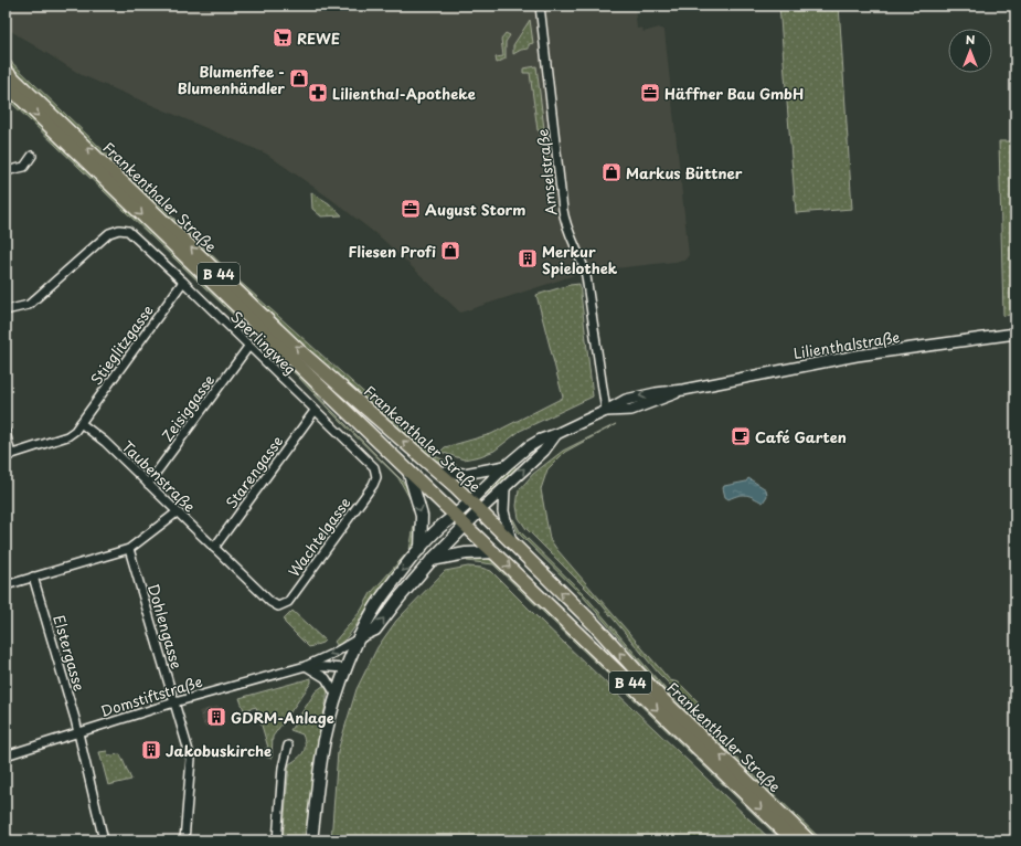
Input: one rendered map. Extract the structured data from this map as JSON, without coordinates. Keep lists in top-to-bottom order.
{
  "streets": {
    "main road": ["Frankenthaler Straße", "B 44"],
    "street": [
      "Amselstraße",
      "Sperlingweg",
      "Stieglitzgasse",
      "Lilienthalstraße",
      "Zeisiggasse",
      "Starengasse",
      "Taubenstraße",
      "Wachtelgasse",
      "Dohlengasse",
      "Elstergasse",
      "Domstiftstraße"
    ]
  },
  "crossings": [
    ["Amselstraße", "Lilienthalstraße"],
    ["Frankenthaler Straße", "Lilienthalstraße"],
    ["Sperlingweg", "Stieglitzgasse"],
    ["Sperlingweg", "Zeisiggasse"],
    ["Sperlingweg", "Starengasse"],
    ["Sperlingweg", "Wachtelgasse"],
    ["Stieglitzgasse", "Taubenstraße"],
    ["Zeisiggasse", "Taubenstraße"],
    ["Starengasse", "Taubenstraße"],
    ["Taubenstraße", "Wachtelgasse"],
    ["Dohlengasse", "Domstiftstraße"],
    ["Elstergasse", "Domstiftstraße"]
  ],
  "places": {
    "supermarket": ["REWE"],
    "shop": ["Blumenfee - Blumenhändler", "Markus Büttner", "Fliesen Profi"],
    "pharmacy": ["Lilienthal-Apotheke"],
    "office": ["Häffner Bau GmbH", "August Storm"],
    "building": ["Merkur Spielothek", "GDRM-Anlage", "Jakobuskirche"],
    "cafe": ["Café Garten"]
  },
  "north": "top"
}
